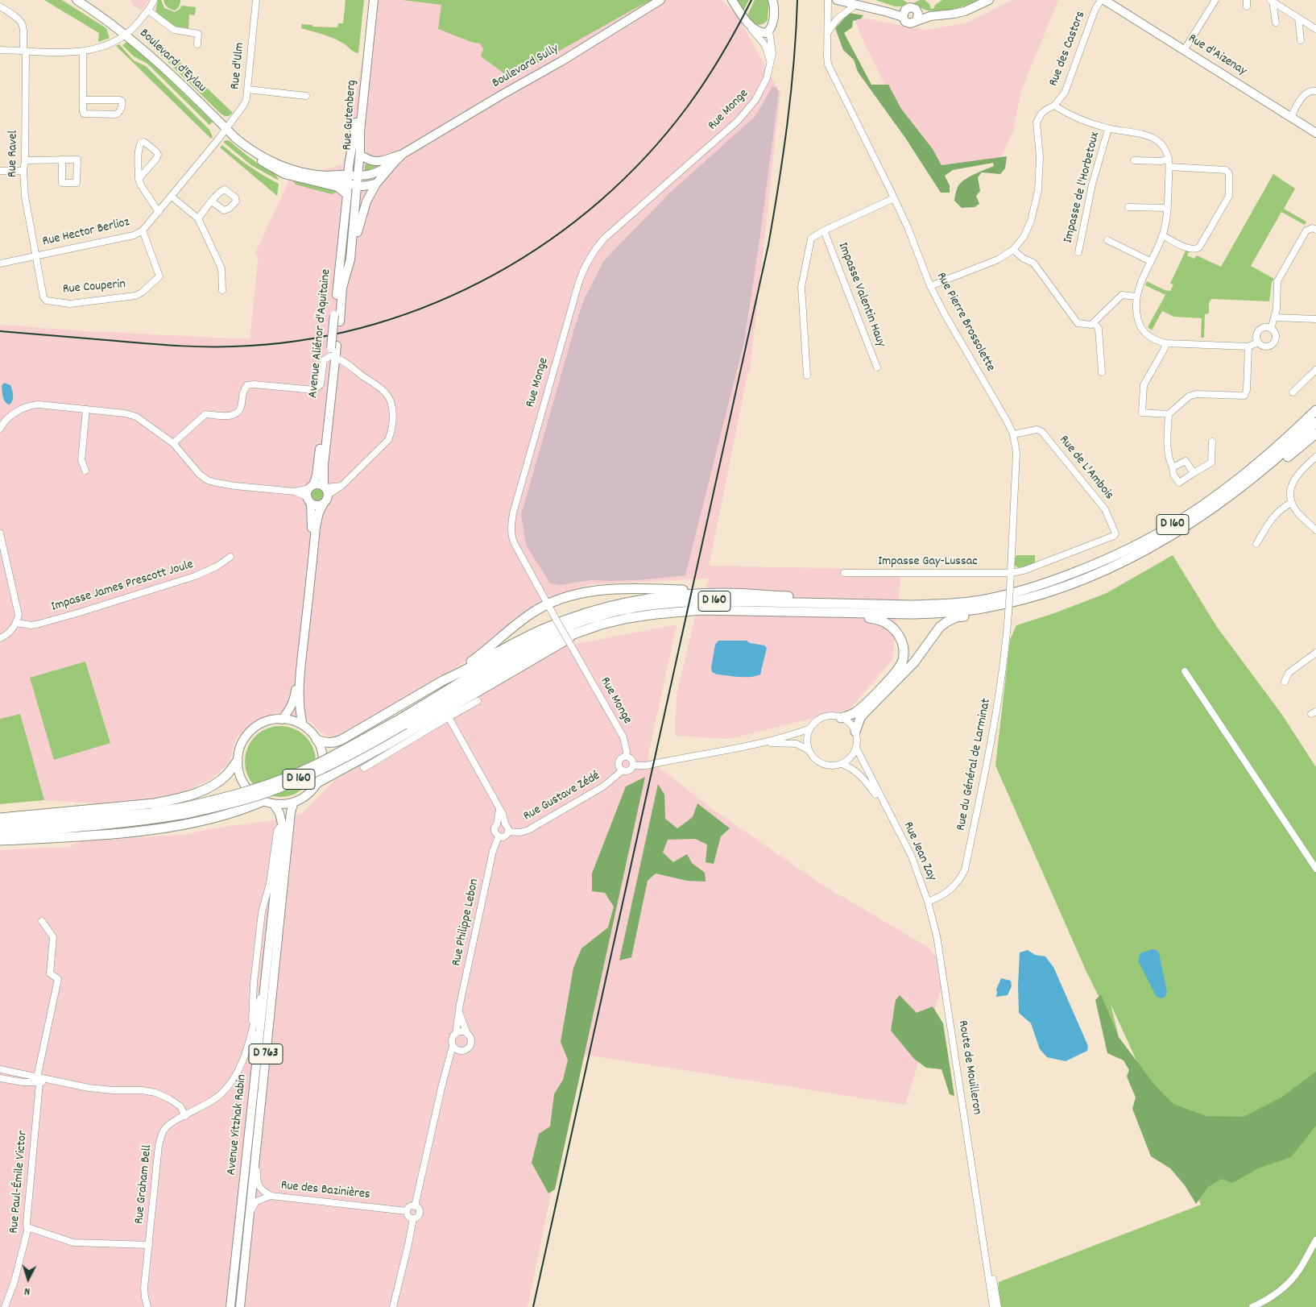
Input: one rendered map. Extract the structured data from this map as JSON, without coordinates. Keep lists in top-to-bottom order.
{
  "streets": {
    "highway": ["D 160"],
    "main road": [
      "Rue d'Aizenay",
      "Boulevard d'Eylau",
      "Boulevard Sully",
      "Rue Gutenberg",
      "Avenue Aliénor d'Aquitaine",
      "D 763",
      "Avenue Yitzhak Rabin"
    ],
    "street": [
      "Rue des Castors",
      "Rue d'Ulm",
      "Rue Monge",
      "Rue Ravel",
      "Impasse de l'Horbetoux",
      "Rue Hector Berlioz",
      "Rue Couperin",
      "Impasse Valentin Hauy",
      "Rue Pierre Brossolette",
      "Rue de L'Ambois",
      "Impasse Gay-Lussac",
      "Impasse James Prescott Joule",
      "Rue du Général de Larminat",
      "Rue Gustave Zédé",
      "Rue Jean Zay",
      "Rue Philippe Lebon",
      "Route de Mouilleron",
      "Rue Paul-Émile Victor",
      "Rue Graham Bell",
      "Rue des Bazinières"
    ]
  },
  "crossings": [
    ["Boulevard d'Eylau", "Rue d'Ulm"],
    ["Boulevard d'Eylau", "Boulevard Sully"],
    ["Boulevard d'Eylau", "Rue Gutenberg"],
    ["Boulevard d'Eylau", "Rue Hector Berlioz"],
    ["Boulevard d'Eylau", "Avenue Aliénor d'Aquitaine"],
    ["Rue d'Ulm", "Rue Hector Berlioz"],
    ["Boulevard Sully", "Rue Gutenberg"],
    ["Boulevard Sully", "Avenue Aliénor d'Aquitaine"],
    ["Rue Monge", "Rue Gustave Zédé"],
    ["Rue Gutenberg", "Avenue Aliénor d'Aquitaine"],
    ["Rue Ravel", "Rue Hector Berlioz"],
    ["Rue Ravel", "Rue Couperin"],
    ["Rue Hector Berlioz", "Rue Couperin"],
    ["Rue Pierre Brossolette", "Rue de L'Ambois"],
    ["Rue Pierre Brossolette", "Impasse Gay-Lussac"],
    ["Rue Pierre Brossolette", "Rue du Général de Larminat"],
    ["Rue de L'Ambois", "Impasse Gay-Lussac"],
    ["Rue du Général de Larminat", "Rue Jean Zay"],
    ["Rue du Général de Larminat", "Route de Mouilleron"],
    ["Rue Gustave Zédé", "Rue Philippe Lebon"],
    ["Rue Jean Zay", "Route de Mouilleron"],
    ["Avenue Yitzhak Rabin", "Rue Graham Bell"],
    ["Avenue Yitzhak Rabin", "Rue des Bazinières"]
  ],
  "north": "bottom"
}
